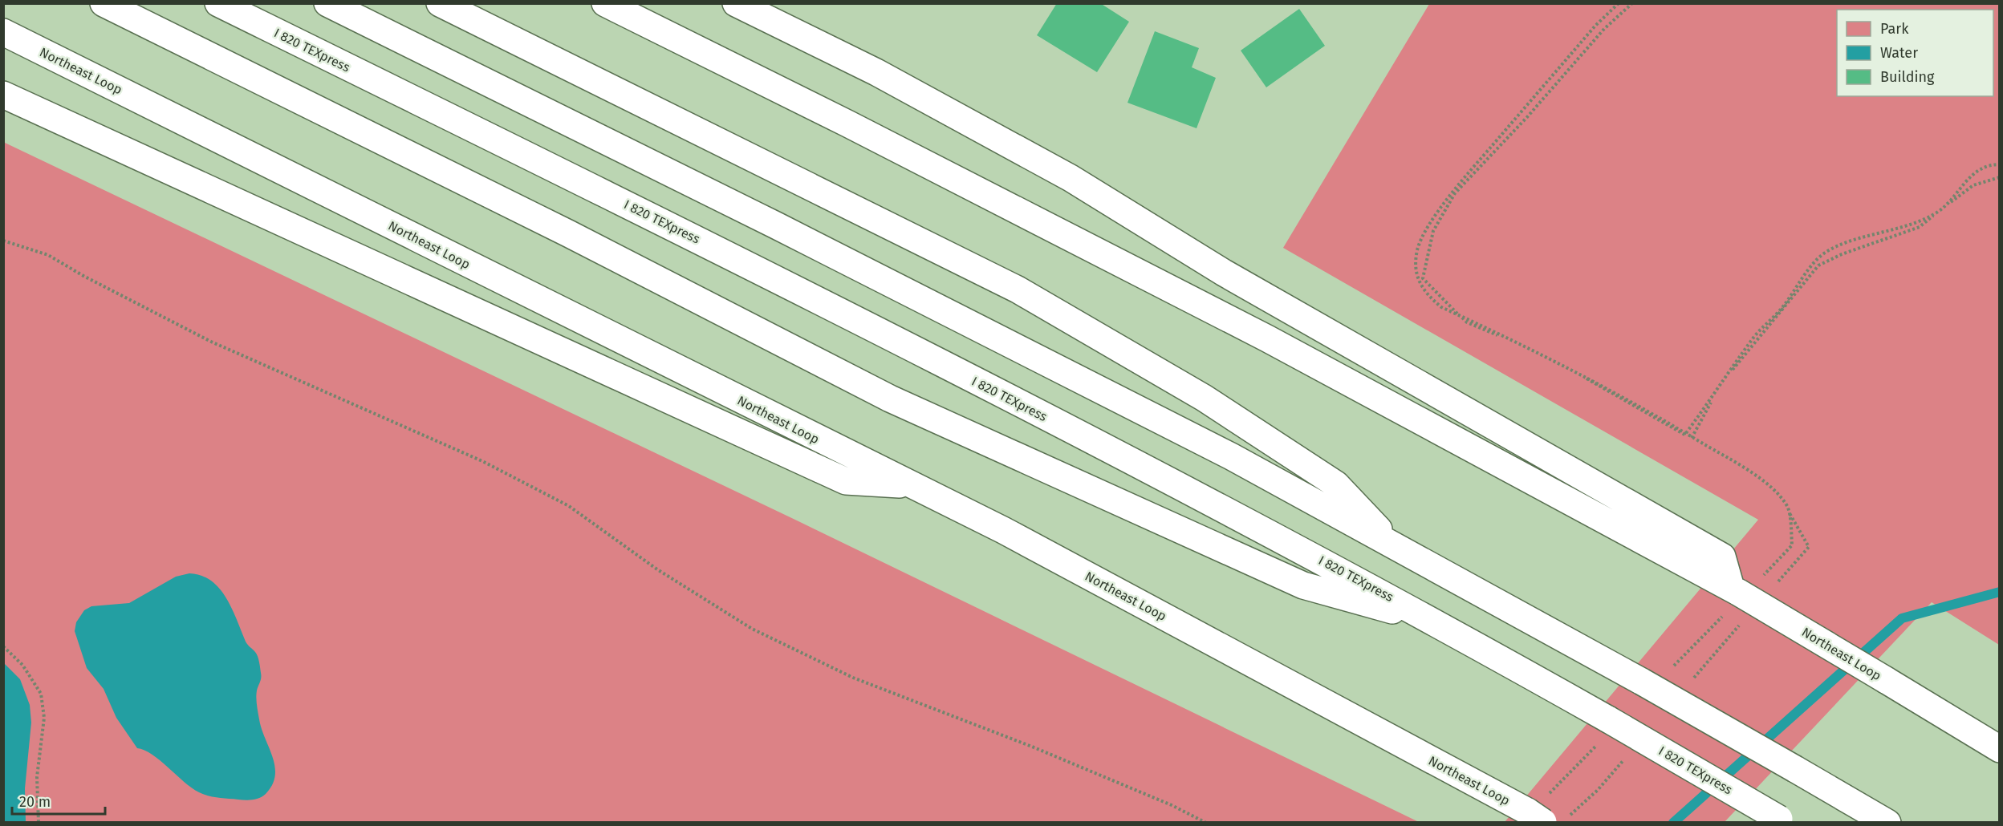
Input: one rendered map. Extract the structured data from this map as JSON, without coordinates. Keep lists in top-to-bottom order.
{
  "streets": {
    "highway": ["I 820 TEXpress", "Northeast Loop"]
  },
  "legend": ["Park", "Water", "Building"],
  "scale_bar": "20 m"
}
